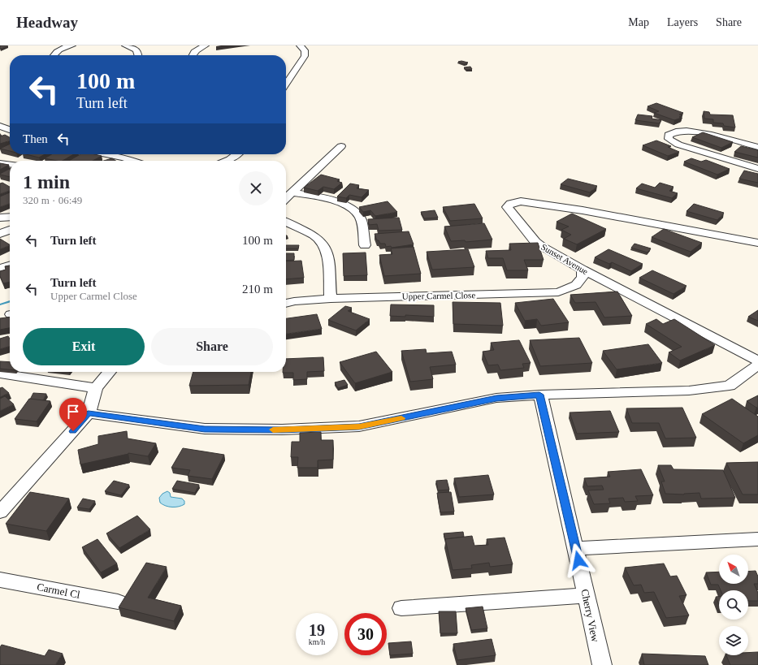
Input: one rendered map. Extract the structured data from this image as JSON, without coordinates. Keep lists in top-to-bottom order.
{
  "streets": {
    "street": [
      "Sunset Avenue",
      "Upper Carmel Close",
      "Carmel Cl",
      "Cherry View"
    ]
  },
  "crossings": [
    ["Sunset Avenue", "Upper Carmel Close"]
  ],
  "north": "top left",
  "page": {
    "header": "Headway",
    "nav": ["Map", "Layers", "Share"],
    "turn": ["100 m", "Turn left"],
    "then": "Then",
    "heading": ["1 min", "320 m · 06:49"],
    "list": [
      {
        "name": "Turn left",
        "value": "100 m"
      },
      {
        "name": "Turn left",
        "note": "Upper Carmel Close",
        "value": "210 m"
      }
    ],
    "buttons": ["Exit", "Share"],
    "speed": "19 km/h",
    "limit": "30"
  }
}
